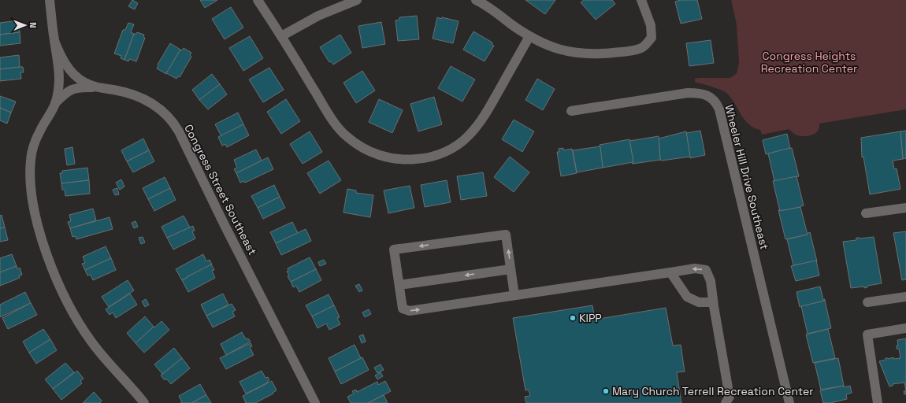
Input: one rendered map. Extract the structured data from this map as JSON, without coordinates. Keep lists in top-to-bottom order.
{
  "streets": {
    "street": ["Wheeler Hill Drive Southeast", "Congress Street Southeast"]
  },
  "parks": ["Congress Heights Recreation Center"],
  "places": ["KIPP", "Mary Church Terrell Recreation Center"],
  "north": "right"
}
